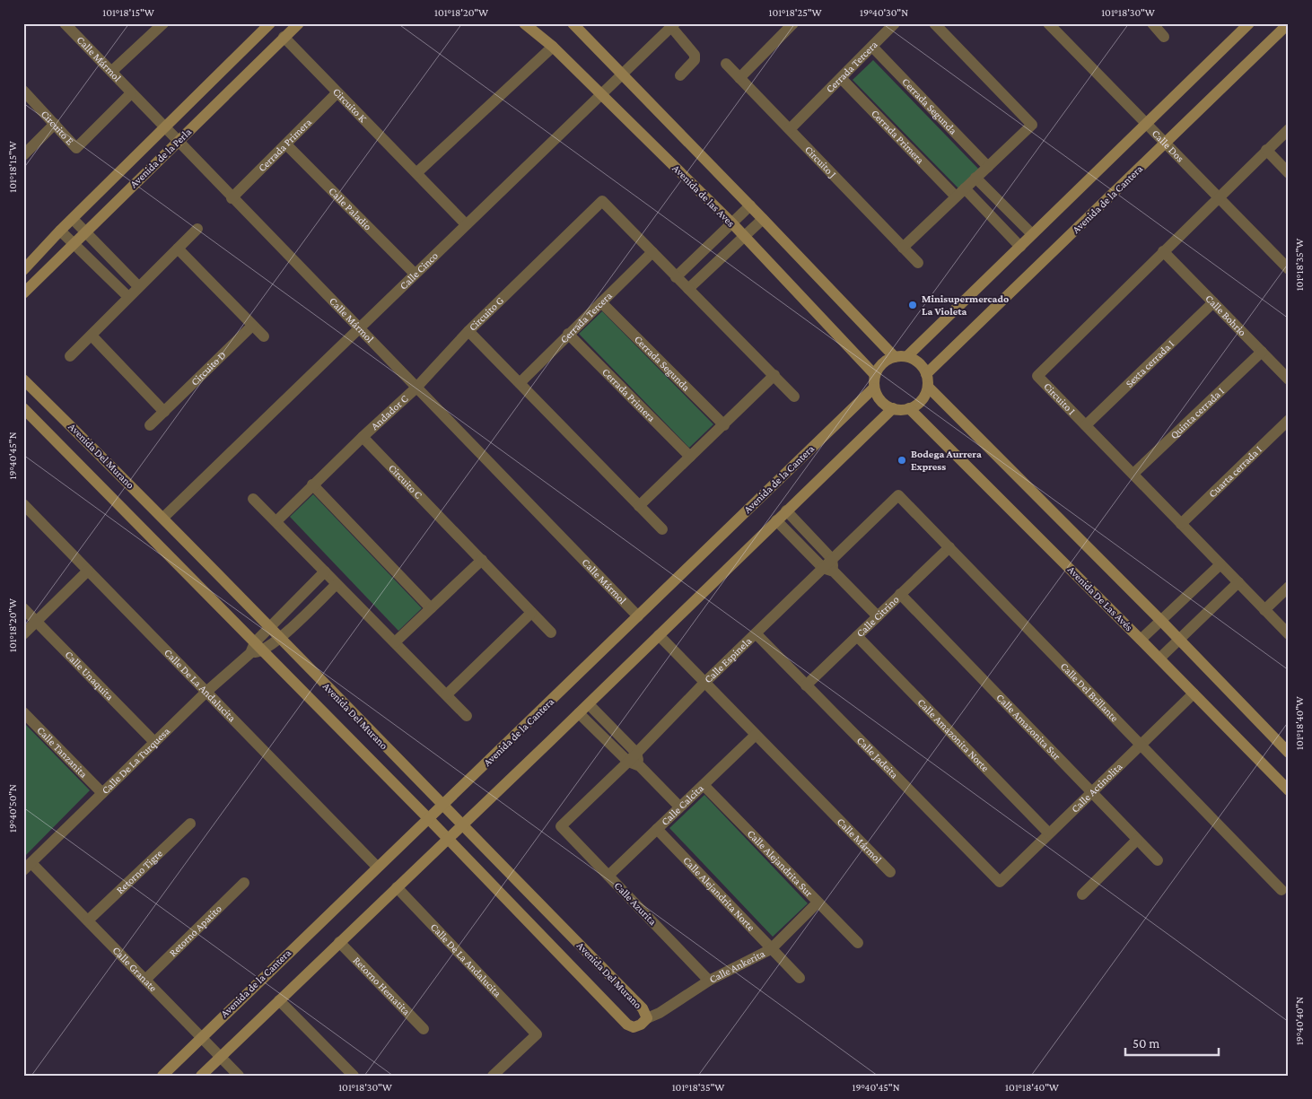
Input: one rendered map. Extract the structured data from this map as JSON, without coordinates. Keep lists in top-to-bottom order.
{
  "streets": {
    "street": [
      "Calle Mármol",
      "Cerrada Tercera",
      "Circuito K",
      "Cerrada Segunda",
      "Circuito E",
      "Cerrada Primera",
      "Calle Dos",
      "Avenida de la Perla",
      "Circuito J",
      "Avenida de las Aves",
      "Avenida de la Cantera",
      "Calle Paladio",
      "Calle Cinco",
      "Circuito G",
      "Calle Bohrio",
      "Sexta cerrada I",
      "Circuito D",
      "Circuito I",
      "Andador C",
      "Quinta cerrada I",
      "Avenida Del Murano",
      "Cuarta cerrada I",
      "Circuito C",
      "Avenida De Las Avés",
      "Calle Citrino",
      "Calle Espinela",
      "Calle Unaquita",
      "Calle De La Andalucita",
      "Calle Del Brillante",
      "Calle Amazonita Sur",
      "Calle Amazonita Norte",
      "Calle Tanzanita",
      "Calle Jadeita",
      "Calle De La Turquesa",
      "Calle Actinolita",
      "Calle Calcita",
      "Calle Alejandrita Sur",
      "Retorno Tigre",
      "Calle Alejandrita Norte",
      "Calle Azurita",
      "Retorno Apatito",
      "Calle Ankerita",
      "Calle Granate",
      "Retorno Hematita"
    ]
  },
  "crossings": [
    ["Calle Mármol", "Circuito E"],
    ["Calle Mármol", "Cerrada Primera"],
    ["Calle Mármol", "Avenida de la Perla"],
    ["Calle Mármol", "Avenida de la Cantera"],
    ["Calle Mármol", "Calle Cinco"],
    ["Calle Mármol", "Andador C"],
    ["Calle Mármol", "Calle Espinela"],
    ["Calle Mármol", "Calle Calcita"],
    ["Cerrada Tercera", "Cerrada Segunda"],
    ["Cerrada Tercera", "Cerrada Primera"],
    ["Cerrada Tercera", "Circuito J"],
    ["Cerrada Tercera", "Circuito G"],
    ["Circuito K", "Cerrada Primera"],
    ["Circuito K", "Avenida de la Perla"],
    ["Circuito K", "Calle Cinco"],
    ["Cerrada Primera", "Calle Paladio"],
    ["Calle Dos", "Avenida de la Cantera"],
    ["Calle Dos", "Circuito I"],
    ["Avenida de las Aves", "Avenida de la Cantera"],
    ["Avenida de las Aves", "Calle Cinco"],
    ["Avenida de las Aves", "Avenida De Las Avés"],
    ["Avenida de la Cantera", "Avenida Del Murano"],
    ["Avenida de la Cantera", "Avenida De Las Avés"],
    ["Avenida de la Cantera", "Calle De La Andalucita"],
    ["Avenida de la Cantera", "Calle Granate"],
    ["Calle Paladio", "Calle Cinco"],
    ["Calle Cinco", "Avenida Del Murano"],
    ["Circuito G", "Andador C"],
    ["Calle Bohrio", "Sexta cerrada I"],
    ["Calle Bohrio", "Circuito I"],
    ["Calle Bohrio", "Quinta cerrada I"],
    ["Sexta cerrada I", "Circuito I"],
    ["Circuito I", "Quinta cerrada I"],
    ["Circuito I", "Cuarta cerrada I"],
    ["Andador C", "Circuito C"],
    ["Avenida Del Murano", "Calle De La Turquesa"],
    ["Avenida Del Murano", "Calle Ankerita"],
    ["Avenida De Las Avés", "Calle Actinolita"],
    ["Calle Citrino", "Calle Del Brillante"],
    ["Calle Citrino", "Calle Amazonita Sur"],
    ["Calle Citrino", "Calle Amazonita Norte"],
    ["Calle Citrino", "Calle Jadeita"],
    ["Calle Espinela", "Calle Del Brillante"],
    ["Calle Espinela", "Calle Jadeita"],
    ["Calle Espinela", "Calle Azurita"],
    ["Calle Unaquita", "Calle De La Turquesa"],
    ["Calle De La Andalucita", "Calle De La Turquesa"],
    ["Calle Del Brillante", "Calle Actinolita"],
    ["Calle Amazonita Sur", "Calle Actinolita"],
    ["Calle Amazonita Norte", "Calle Actinolita"],
    ["Calle Tanzanita", "Calle De La Turquesa"],
    ["Calle Jadeita", "Calle Actinolita"],
    ["Calle De La Turquesa", "Calle Granate"],
    ["Calle Calcita", "Calle Alejandrita Sur"],
    ["Calle Calcita", "Calle Alejandrita Norte"],
    ["Calle Calcita", "Calle Azurita"],
    ["Calle Alejandrita Sur", "Calle Ankerita"],
    ["Retorno Tigre", "Calle Granate"],
    ["Calle Alejandrita Norte", "Calle Ankerita"],
    ["Calle Azurita", "Calle Ankerita"],
    ["Retorno Apatito", "Calle Granate"]
  ],
  "places": ["Minisupermercado La Violeta", "Bodega Aurrera Express"],
  "scale_bar": "50 m",
  "coordinates": [
    "101°18'15\"W",
    "101°18'20\"W",
    "101°18'25\"W",
    "19°40'30\"N",
    "101°18'30\"W",
    "101°18'35\"W",
    "19°40'45\"N",
    "101°18'40\"W",
    "19°40'50\"N",
    "19°40'40\"N"
  ]
}
